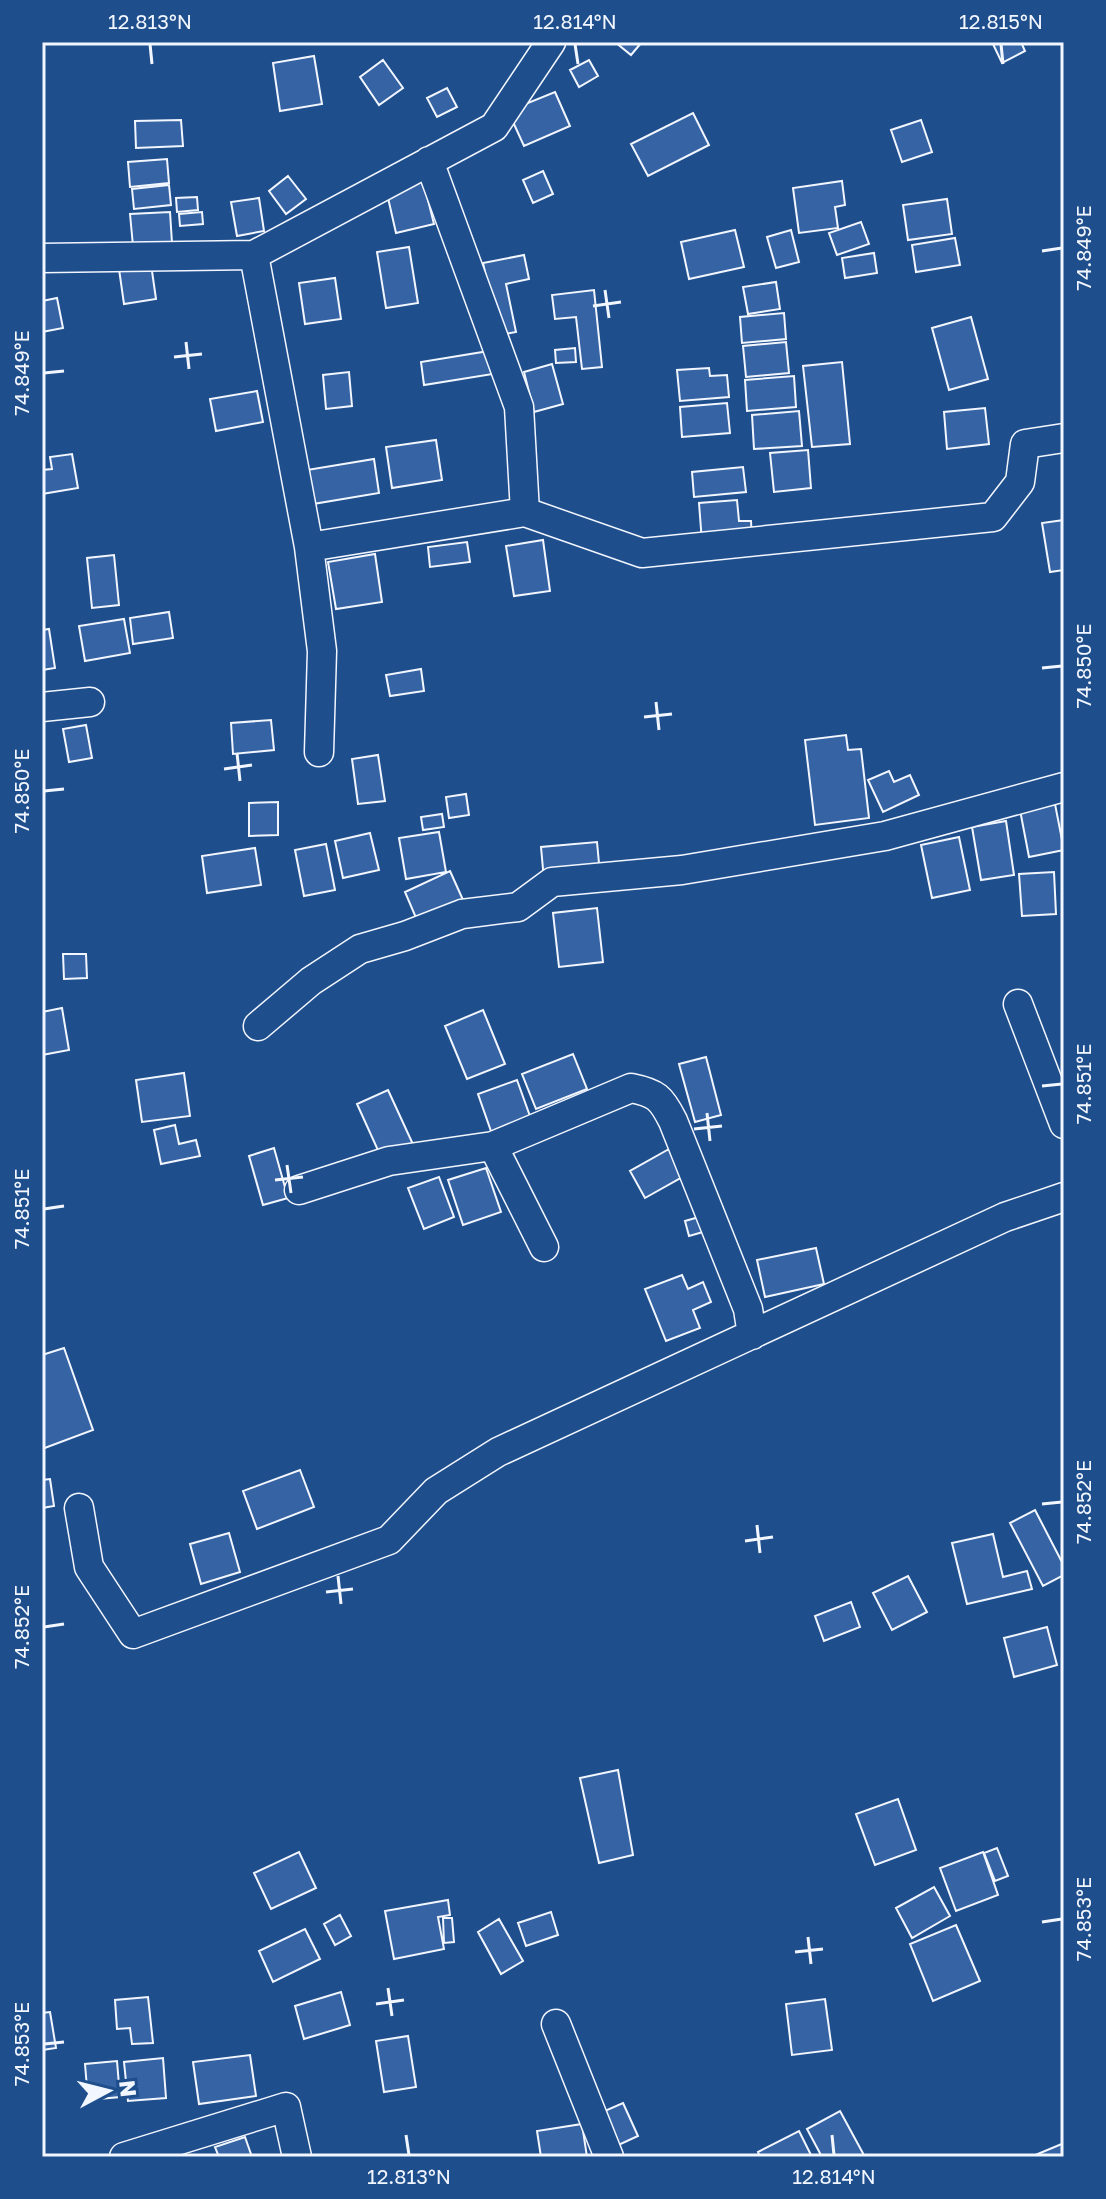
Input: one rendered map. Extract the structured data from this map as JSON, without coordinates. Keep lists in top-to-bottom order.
{
  "north": "right",
  "coordinates": [
    "12.813°N",
    "12.814°N",
    "12.815°N",
    "74.849°E",
    "74.850°E",
    "74.851°E",
    "74.852°E",
    "74.853°E"
  ]
}
